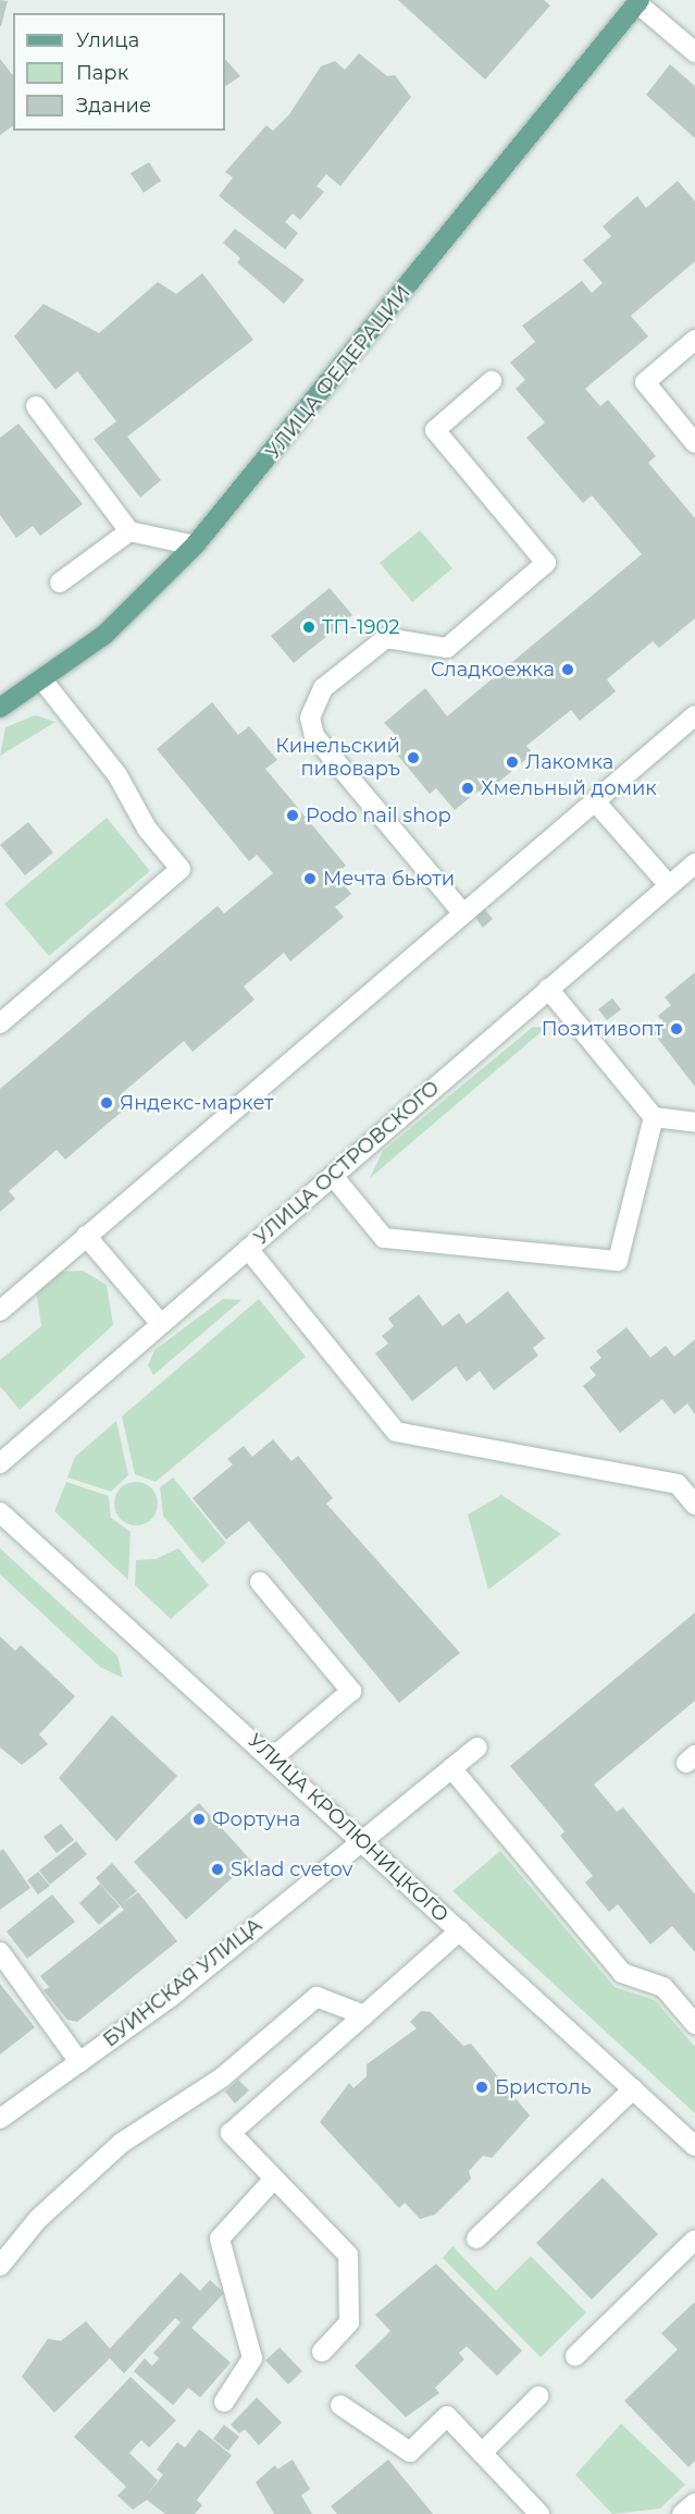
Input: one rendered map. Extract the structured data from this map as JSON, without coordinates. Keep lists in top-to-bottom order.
{
  "streets": {
    "main road": ["УЛИЦА ФЕДЕРАЦИИ"],
    "street": ["УЛИЦА ОСТРОВСКОГО", "УЛИЦА КРОЛЮНИЦКОГО", "БУИНСКАЯ УЛИЦА"]
  },
  "crossings": [
    ["УЛИЦА КРОЛЮНИЦКОГО", "БУИНСКАЯ УЛИЦА"]
  ],
  "places": [
    "ТП-1902",
    "Сладкоежка",
    "Кинельский пивоваръ",
    "Лакомка",
    "Хмельный домик",
    "Podo nail shop",
    "Мечта бьюти",
    "Позитивопт",
    "Яндекс-маркет",
    "Фортуна",
    "Sklad cvetov",
    "Бристоль"
  ],
  "legend": ["Улица", "Парк", "Здание"]
}
